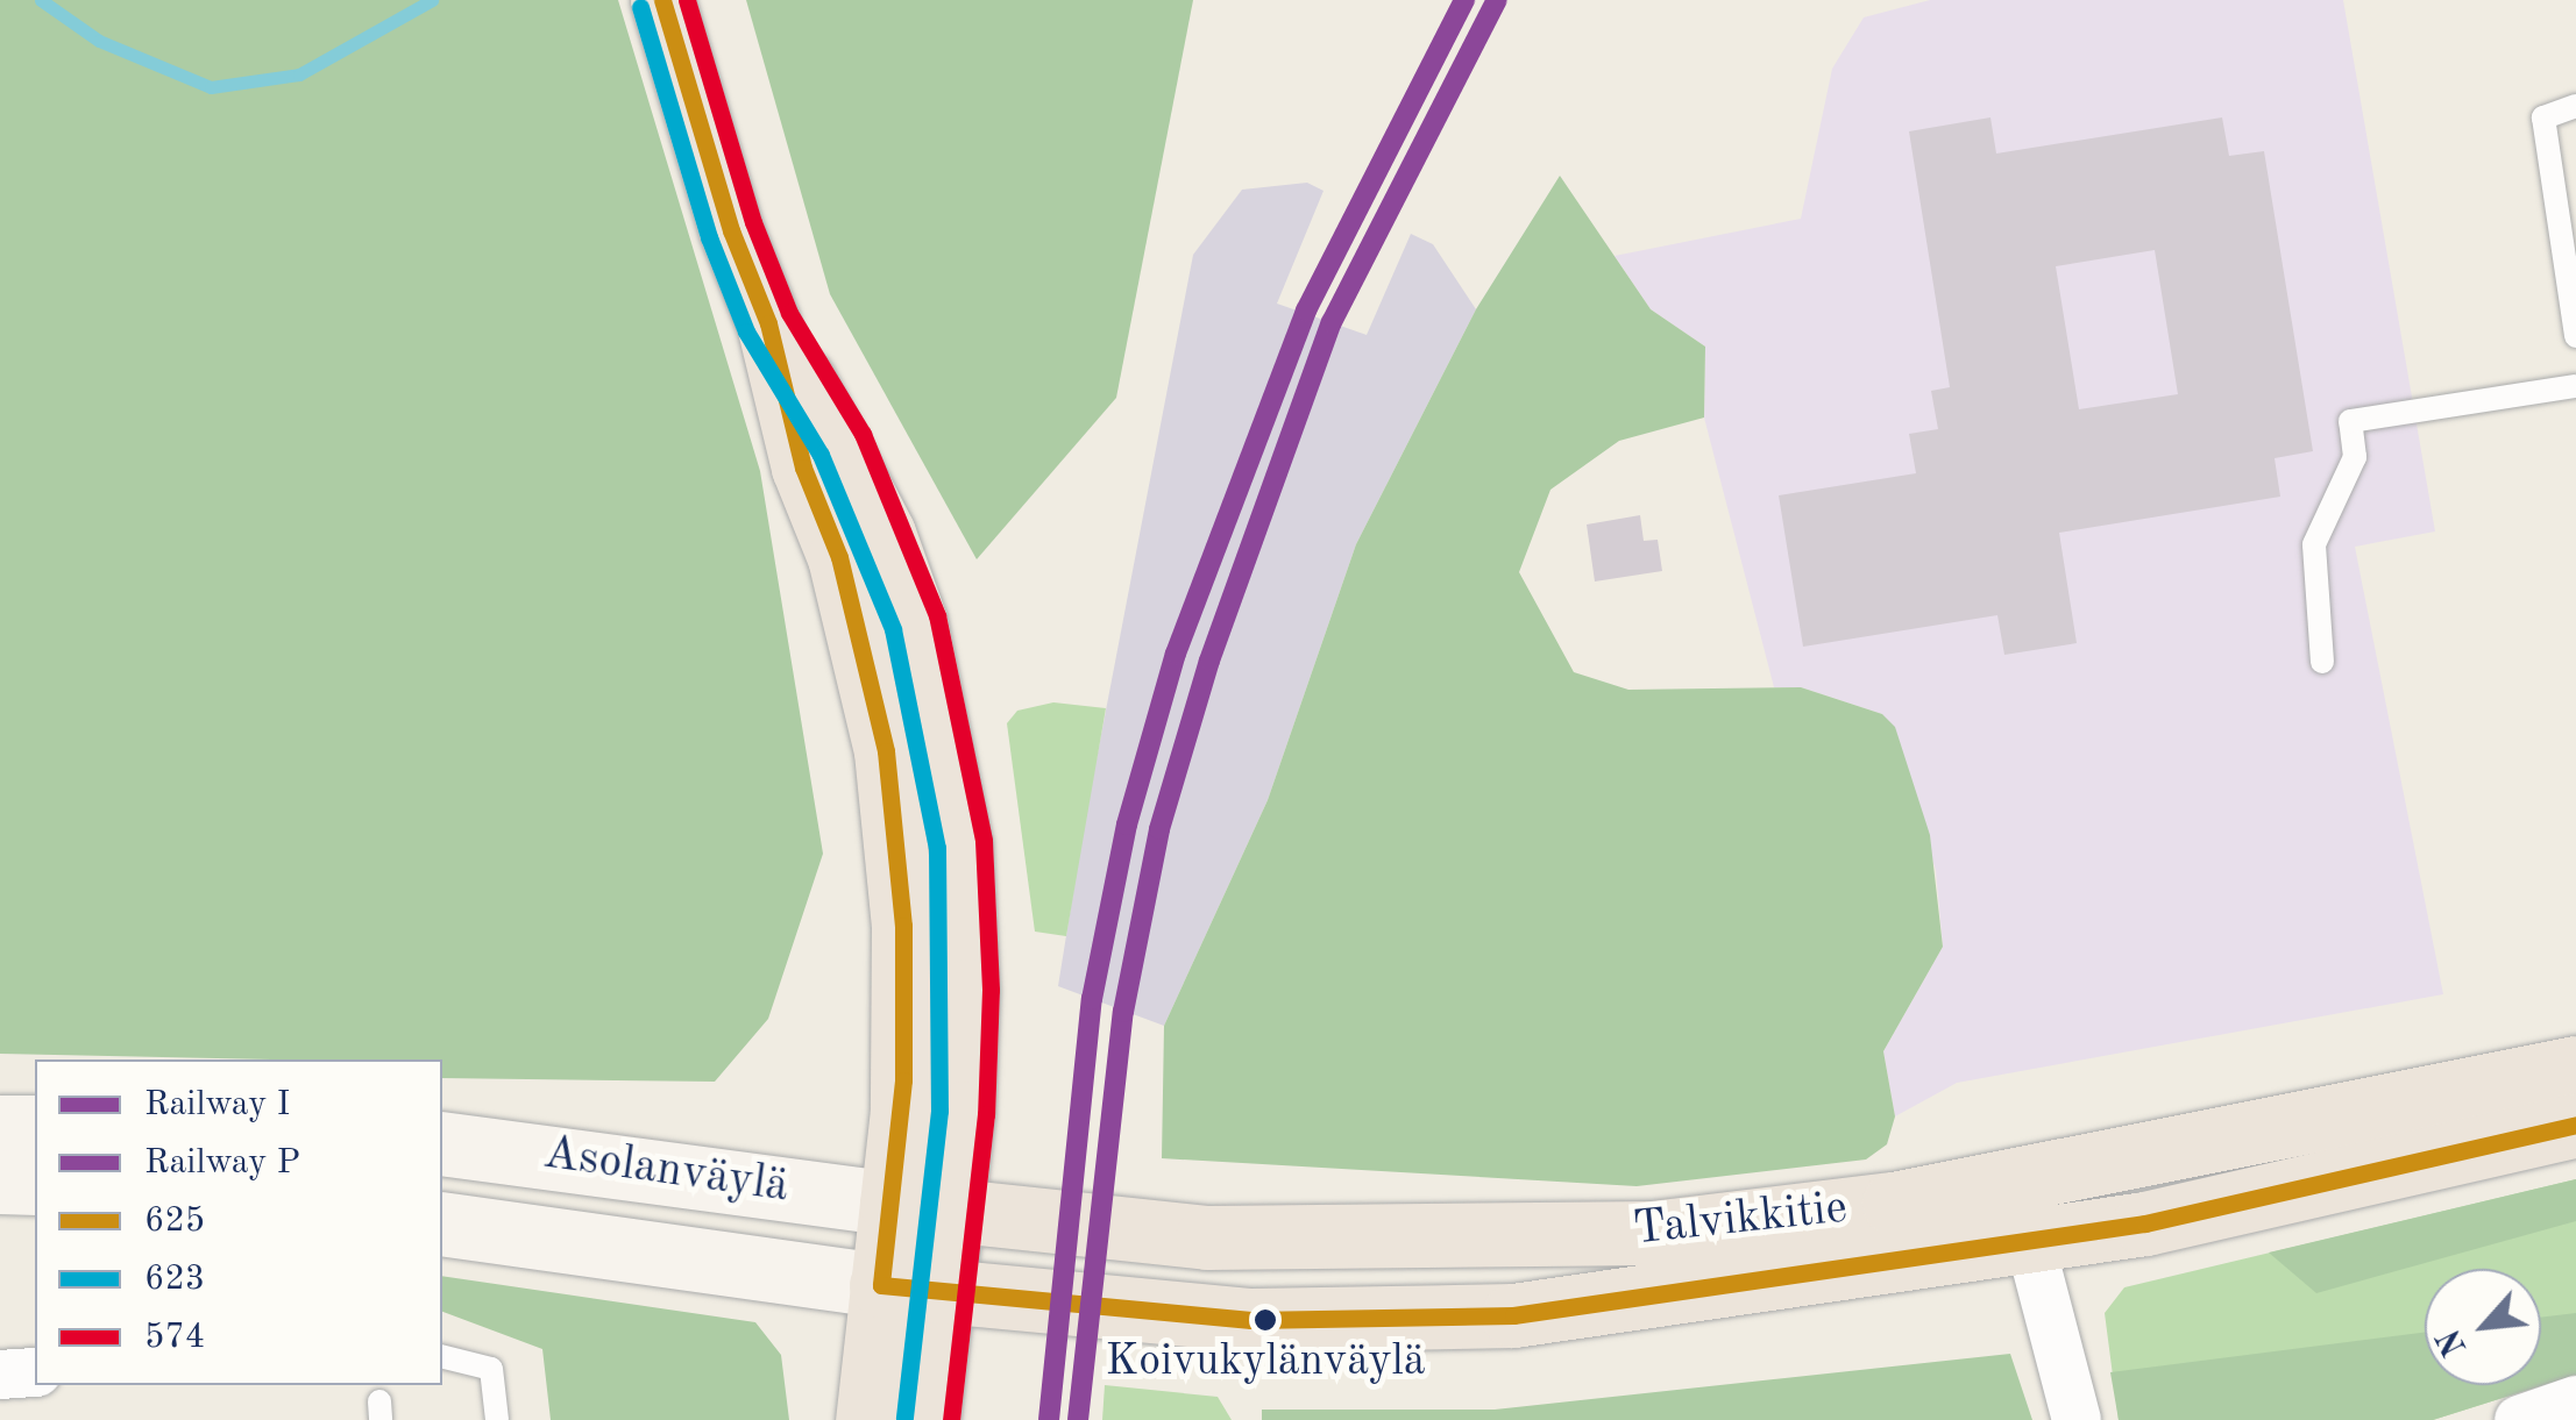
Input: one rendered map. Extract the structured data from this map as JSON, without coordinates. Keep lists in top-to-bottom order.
{
  "streets": {
    "main road": ["Asolanväylä", "Talvikkitie"]
  },
  "crossings": [
    ["Asolanväylä", "Talvikkitie"]
  ],
  "places": ["Koivukylänväylä"],
  "lines": [
    "rail line I",
    "rail line P",
    "transit line 625",
    "transit line 574",
    "transit line 623"
  ],
  "legend": [
    "Railway I",
    "Railway P",
    "625",
    "623",
    "574"
  ],
  "north": "bottom left"
}
